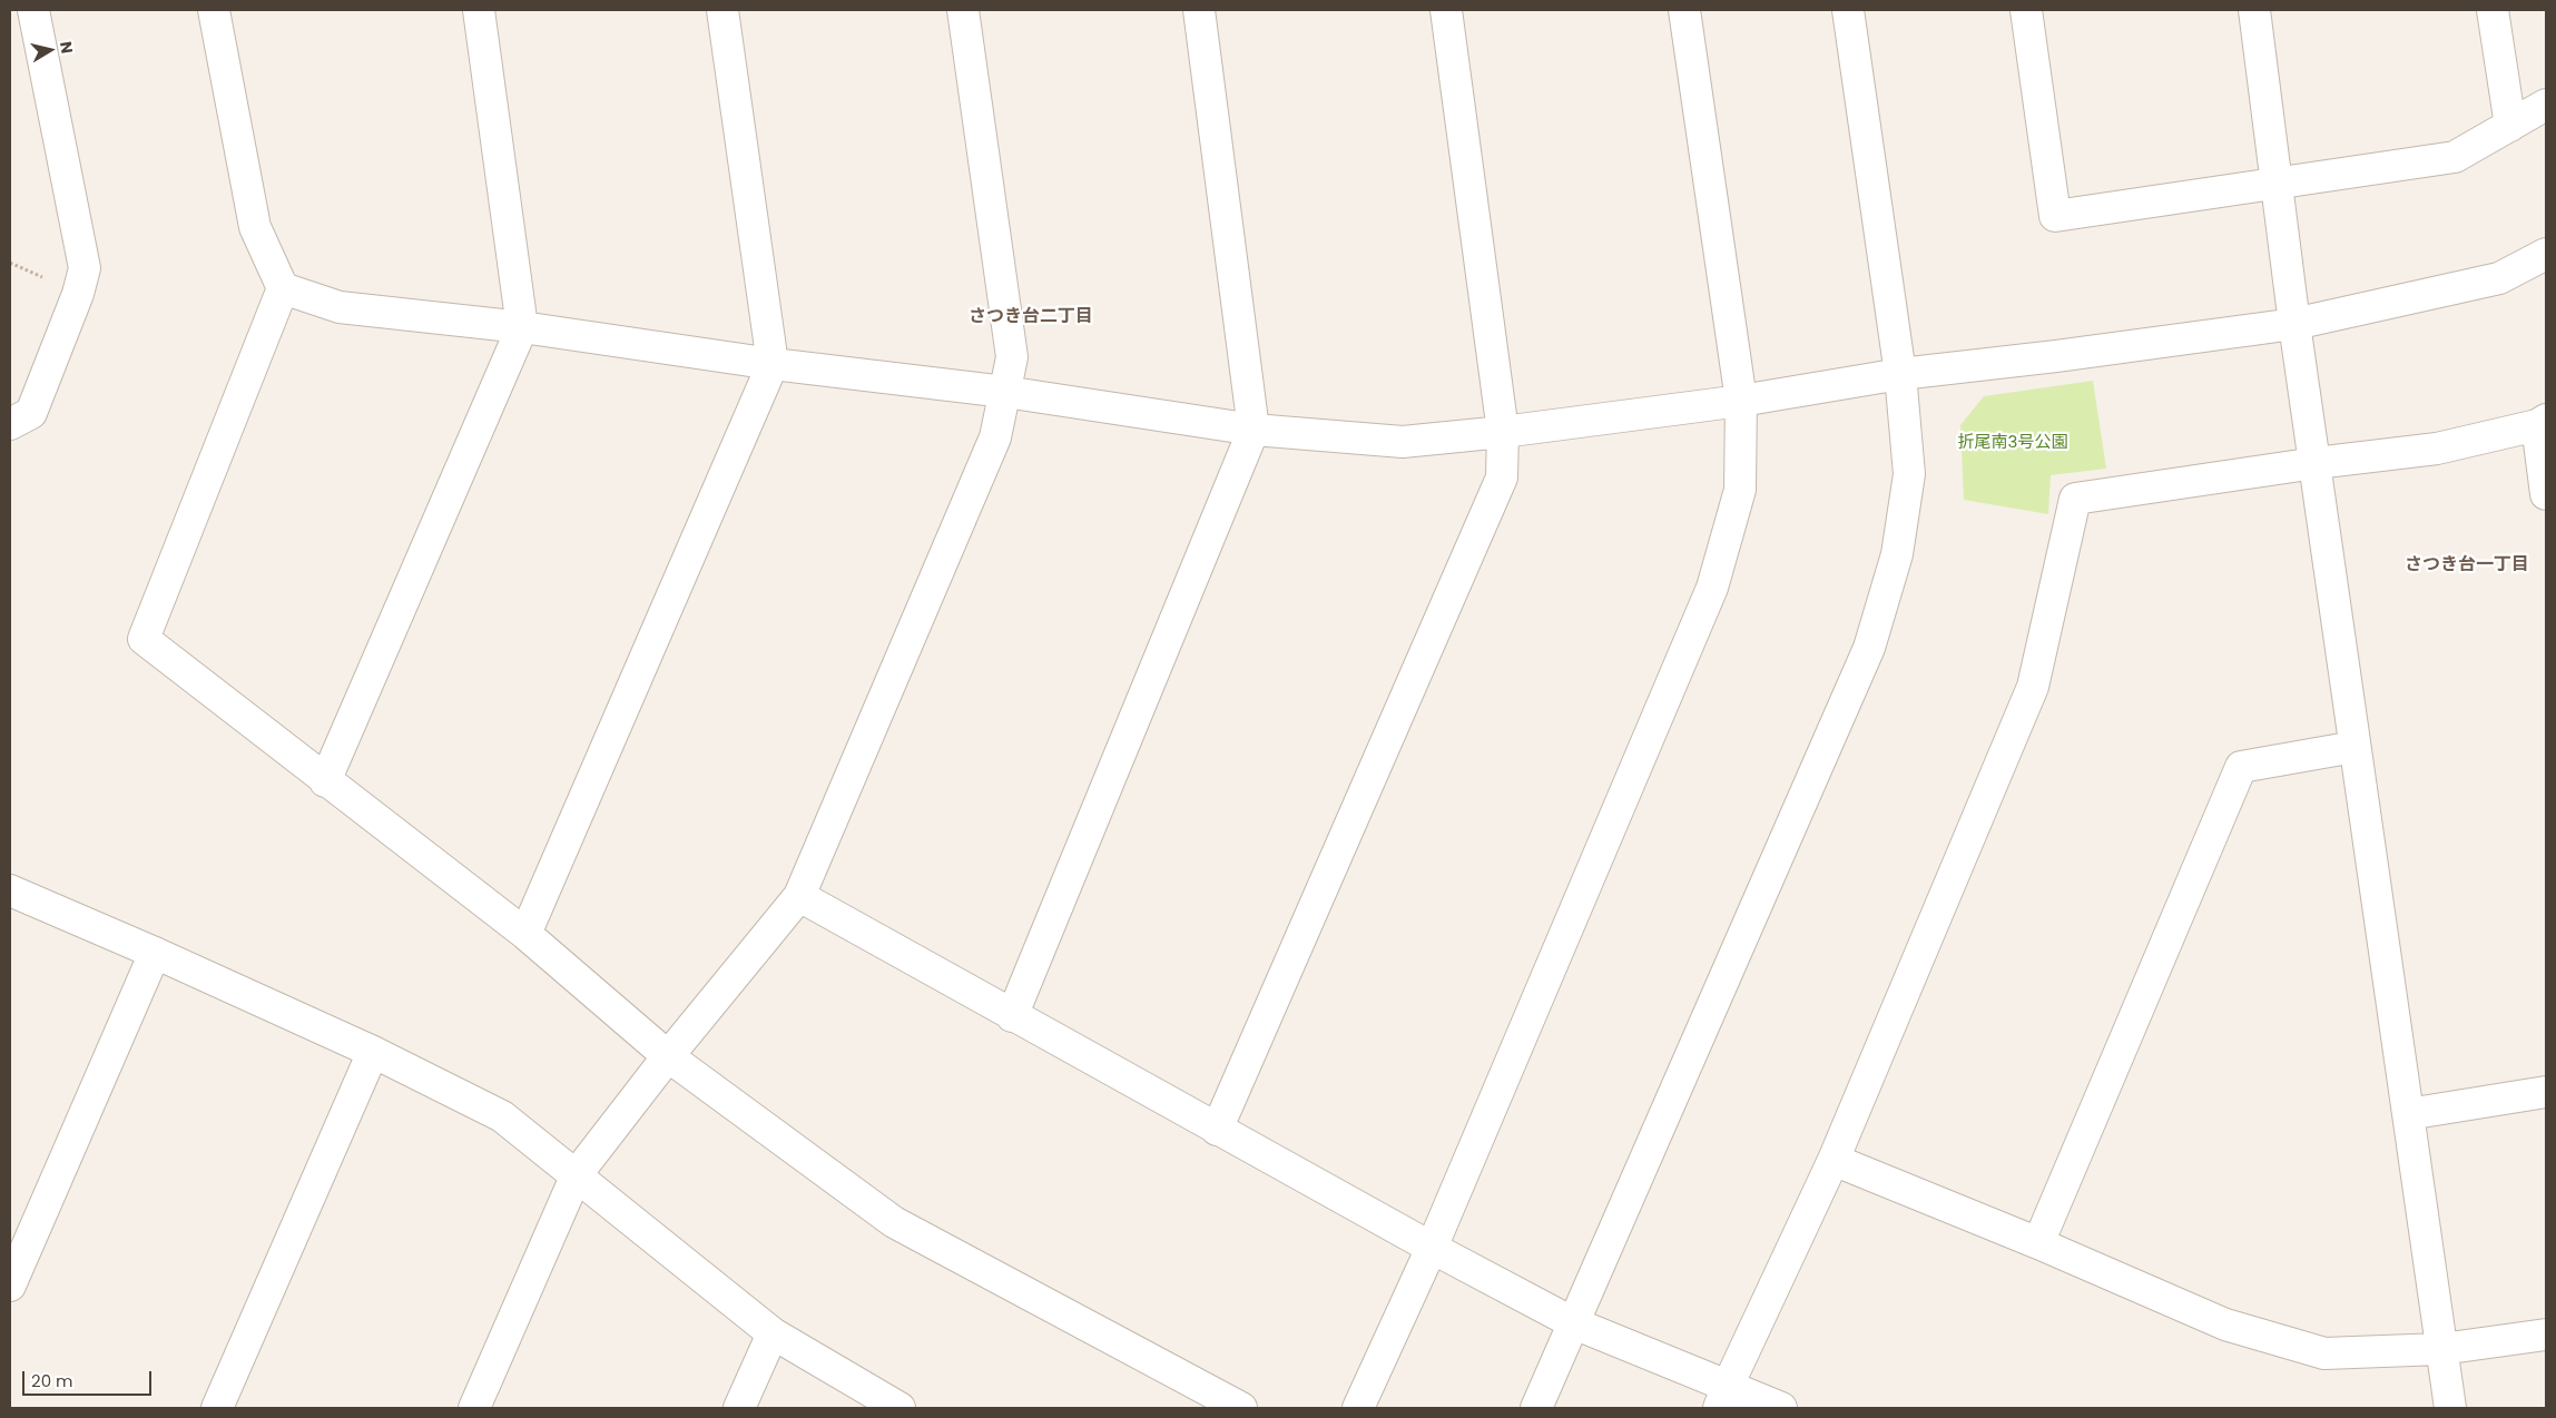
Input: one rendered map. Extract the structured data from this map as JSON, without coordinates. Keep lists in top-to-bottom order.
{
  "districts": ["さつき台二丁目", "さつき台一丁目"],
  "parks": ["折尾南3号公園"],
  "scale_bar": "20 m",
  "north": "right"
}
